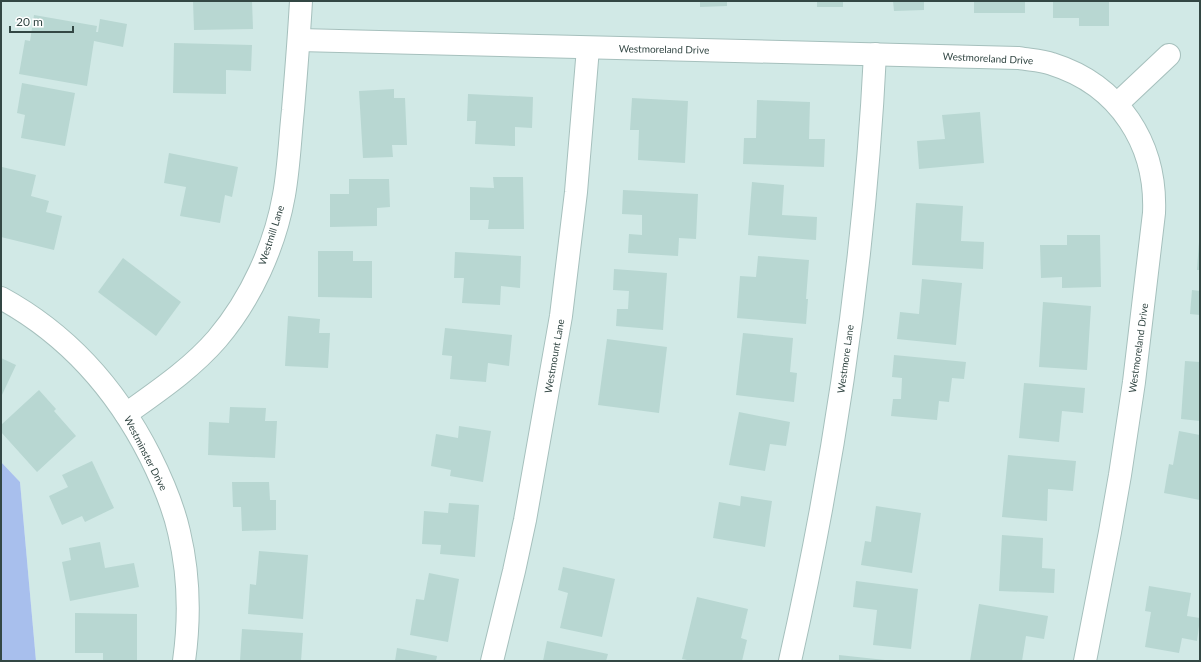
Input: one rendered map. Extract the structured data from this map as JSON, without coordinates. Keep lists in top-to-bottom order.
{
  "streets": {
    "street": [
      "Westmoreland Drive",
      "Westmill Lane",
      "Westmount Lane",
      "Westmore Lane",
      "Westminster Drive"
    ]
  },
  "crossings": [
    ["Westmoreland Drive", "Westmill Lane"],
    ["Westmoreland Drive", "Westmount Lane"],
    ["Westmoreland Drive", "Westmore Lane"],
    ["Westmill Lane", "Westminster Drive"]
  ],
  "scale_bar": "20 m"
}
